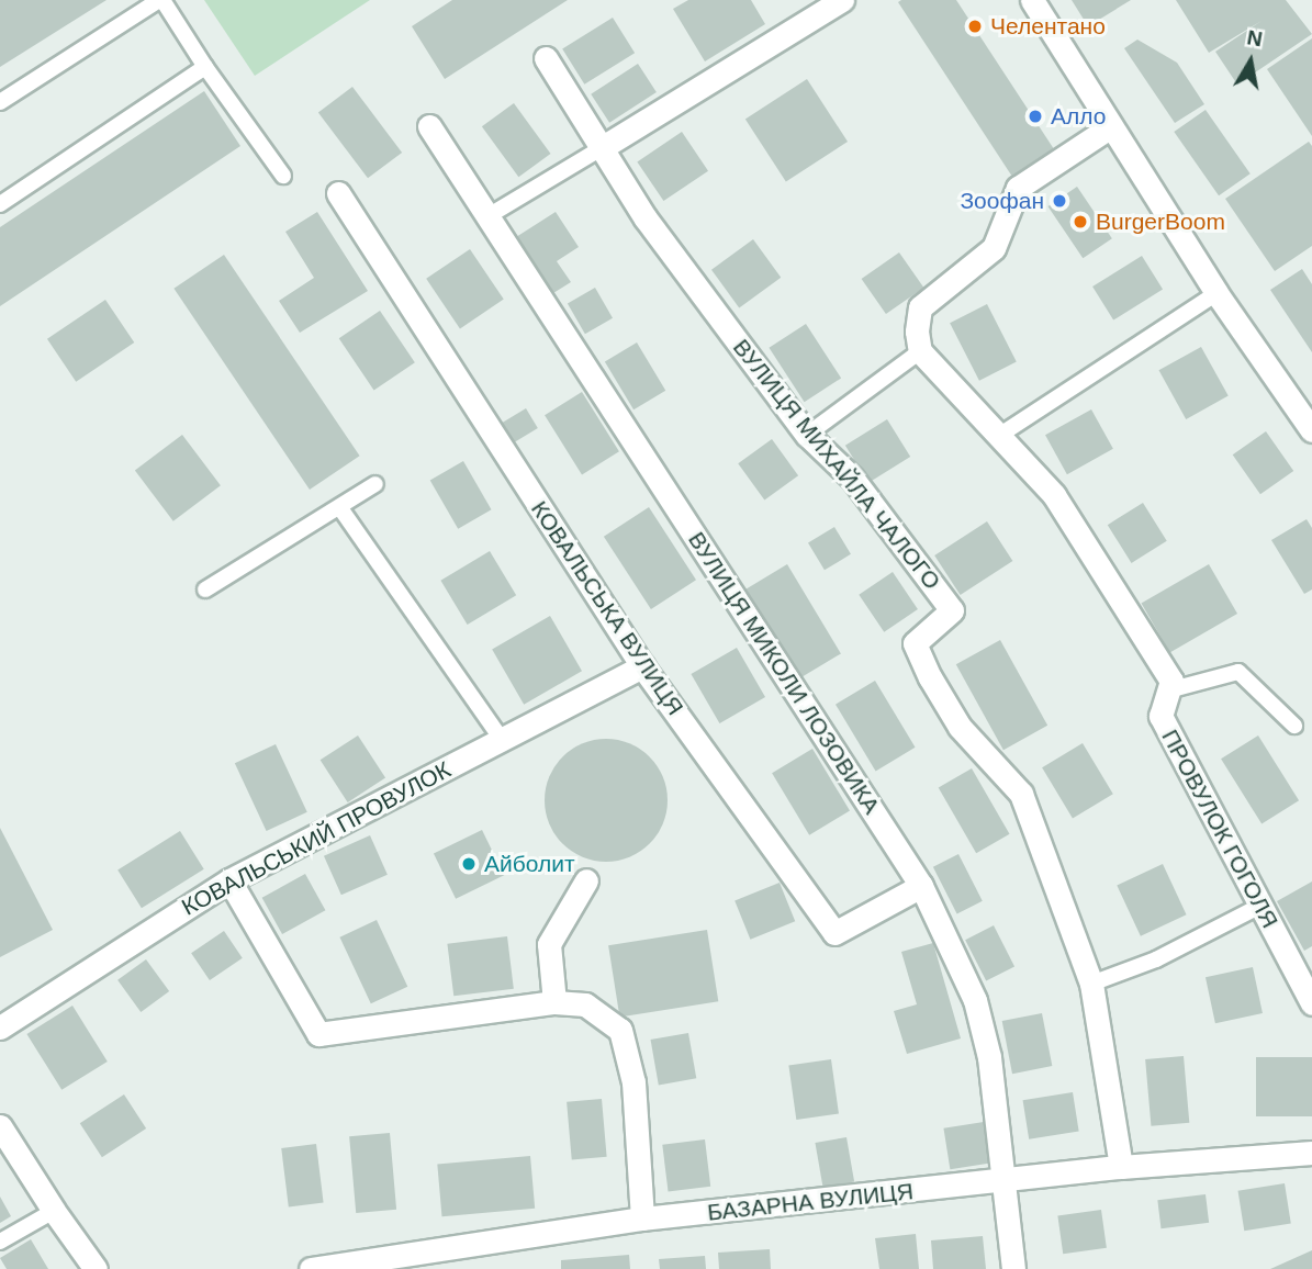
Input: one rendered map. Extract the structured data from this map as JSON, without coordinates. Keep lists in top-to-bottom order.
{
  "streets": {
    "street": [
      "ВУЛИЦЯ МИХАЙЛА ЧАЛОГО",
      "КОВАЛЬСЬКА ВУЛИЦЯ",
      "ВУЛИЦЯ МИКОЛИ ЛОЗОВИКА",
      "ПРОВУЛОК ГОГОЛЯ",
      "КОВАЛЬСЬКИЙ ПРОВУЛОК",
      "БАЗАРНА ВУЛИЦЯ"
    ]
  },
  "crossings": [
    ["ВУЛИЦЯ МИХАЙЛА ЧАЛОГО", "БАЗАРНА ВУЛИЦЯ"],
    ["КОВАЛЬСЬКА ВУЛИЦЯ", "ВУЛИЦЯ МИКОЛИ ЛОЗОВИКА"],
    ["КОВАЛЬСЬКА ВУЛИЦЯ", "КОВАЛЬСЬКИЙ ПРОВУЛОК"],
    ["ВУЛИЦЯ МИКОЛИ ЛОЗОВИКА", "БАЗАРНА ВУЛИЦЯ"]
  ],
  "places": [
    "Челентано",
    "Алло",
    "Зоофан",
    "BurgerBoom",
    "Айболит"
  ],
  "north": "top"
}
